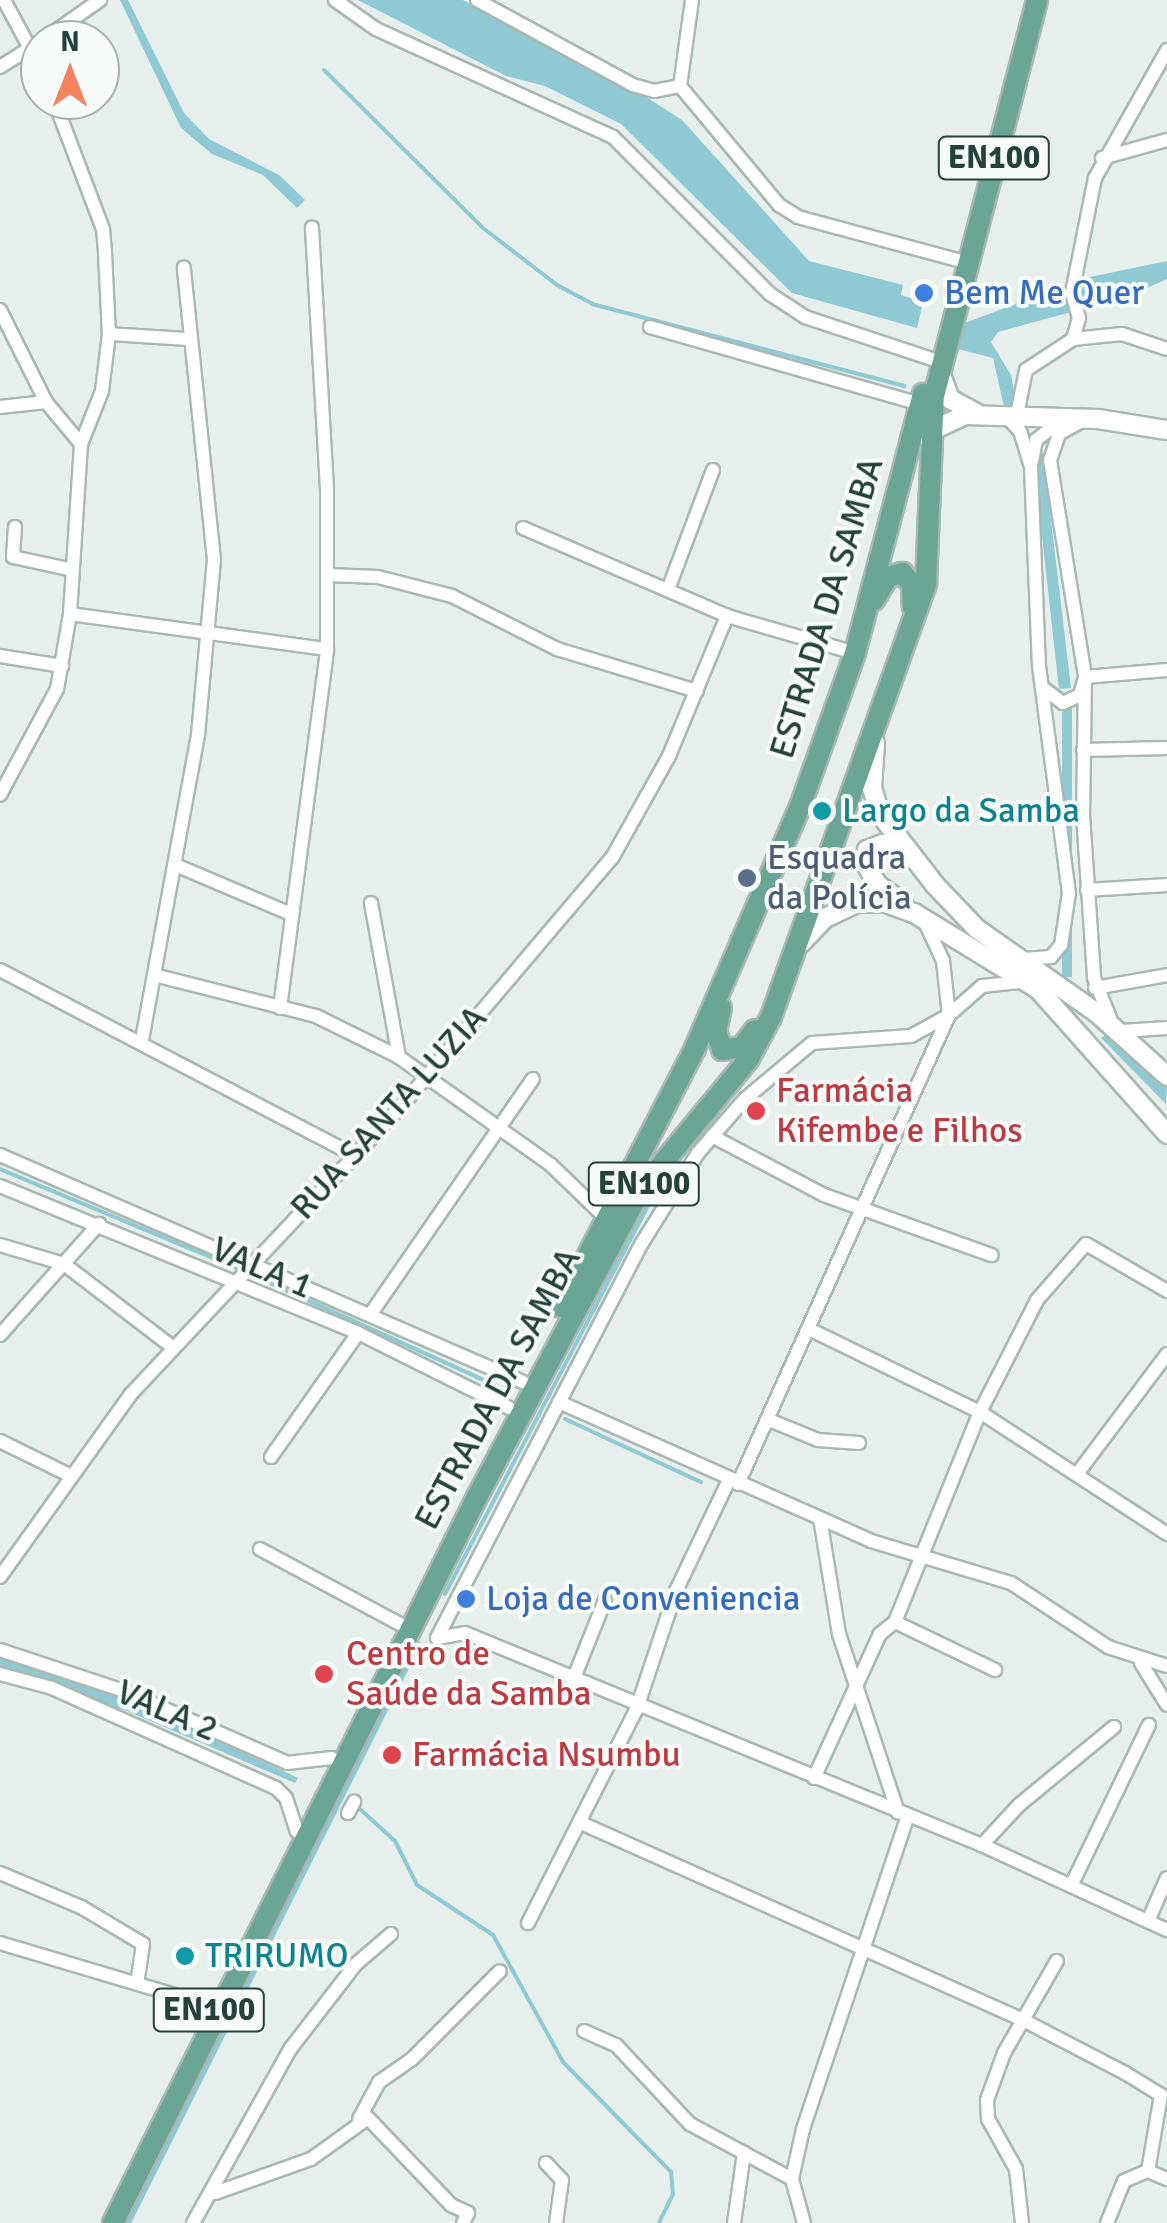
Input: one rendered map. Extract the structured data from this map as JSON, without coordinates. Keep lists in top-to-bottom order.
{
  "streets": {
    "main road": ["EN100", "ESTRADA DA SAMBA"],
    "street": ["RUA SANTA LUZIA", "VALA 1", "VALA 2"]
  },
  "crossings": [
    ["ESTRADA DA SAMBA", "VALA 1"],
    ["ESTRADA DA SAMBA", "VALA 2"],
    ["RUA SANTA LUZIA", "VALA 1"]
  ],
  "places": [
    "Bem Me Quer",
    "Largo da Samba",
    "Esquadra da Polícia",
    "Farmácia Kifembe e Filhos",
    "Loja de Conveniencia",
    "Centro de Saúde da Samba",
    "Farmácia Nsumbu",
    "TRIRUMO"
  ],
  "north": "top"
}
